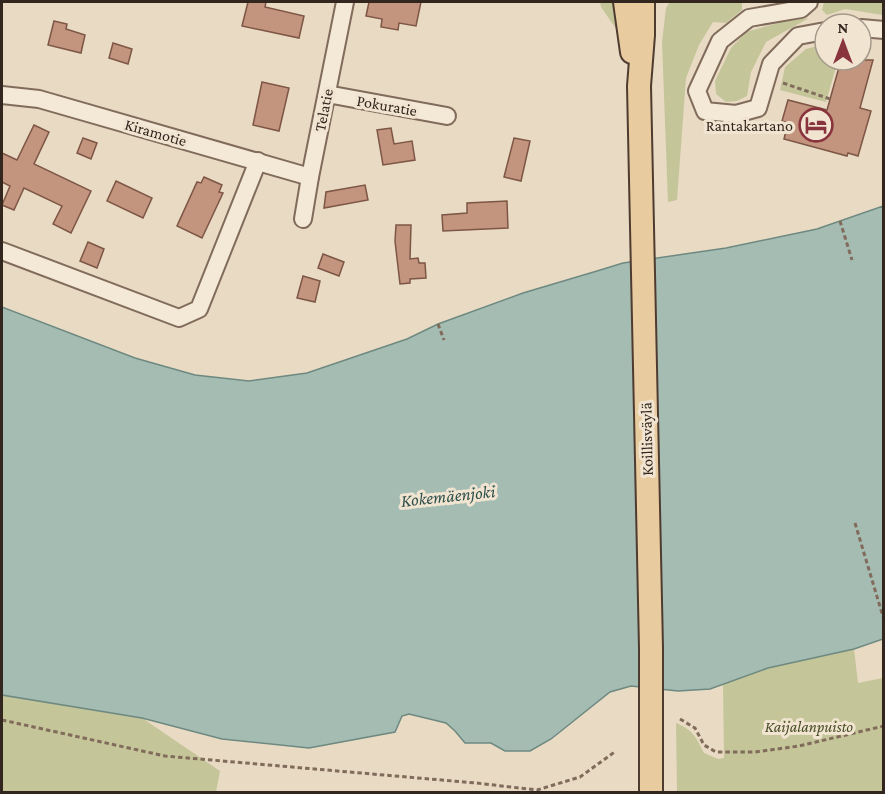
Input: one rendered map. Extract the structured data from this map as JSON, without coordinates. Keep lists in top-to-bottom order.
{
  "streets": {
    "main road": ["Koillisväylä"],
    "street": ["Pokuratie", "Telatie", "Kiramotie"]
  },
  "crossings": [
    ["Pokuratie", "Telatie"],
    ["Telatie", "Kiramotie"]
  ],
  "water": ["Kokemäenjoki"],
  "parks": ["Kaijalanpuisto"],
  "places": {
    "hotel": ["Rantakartano"]
  },
  "north": "top"
}
